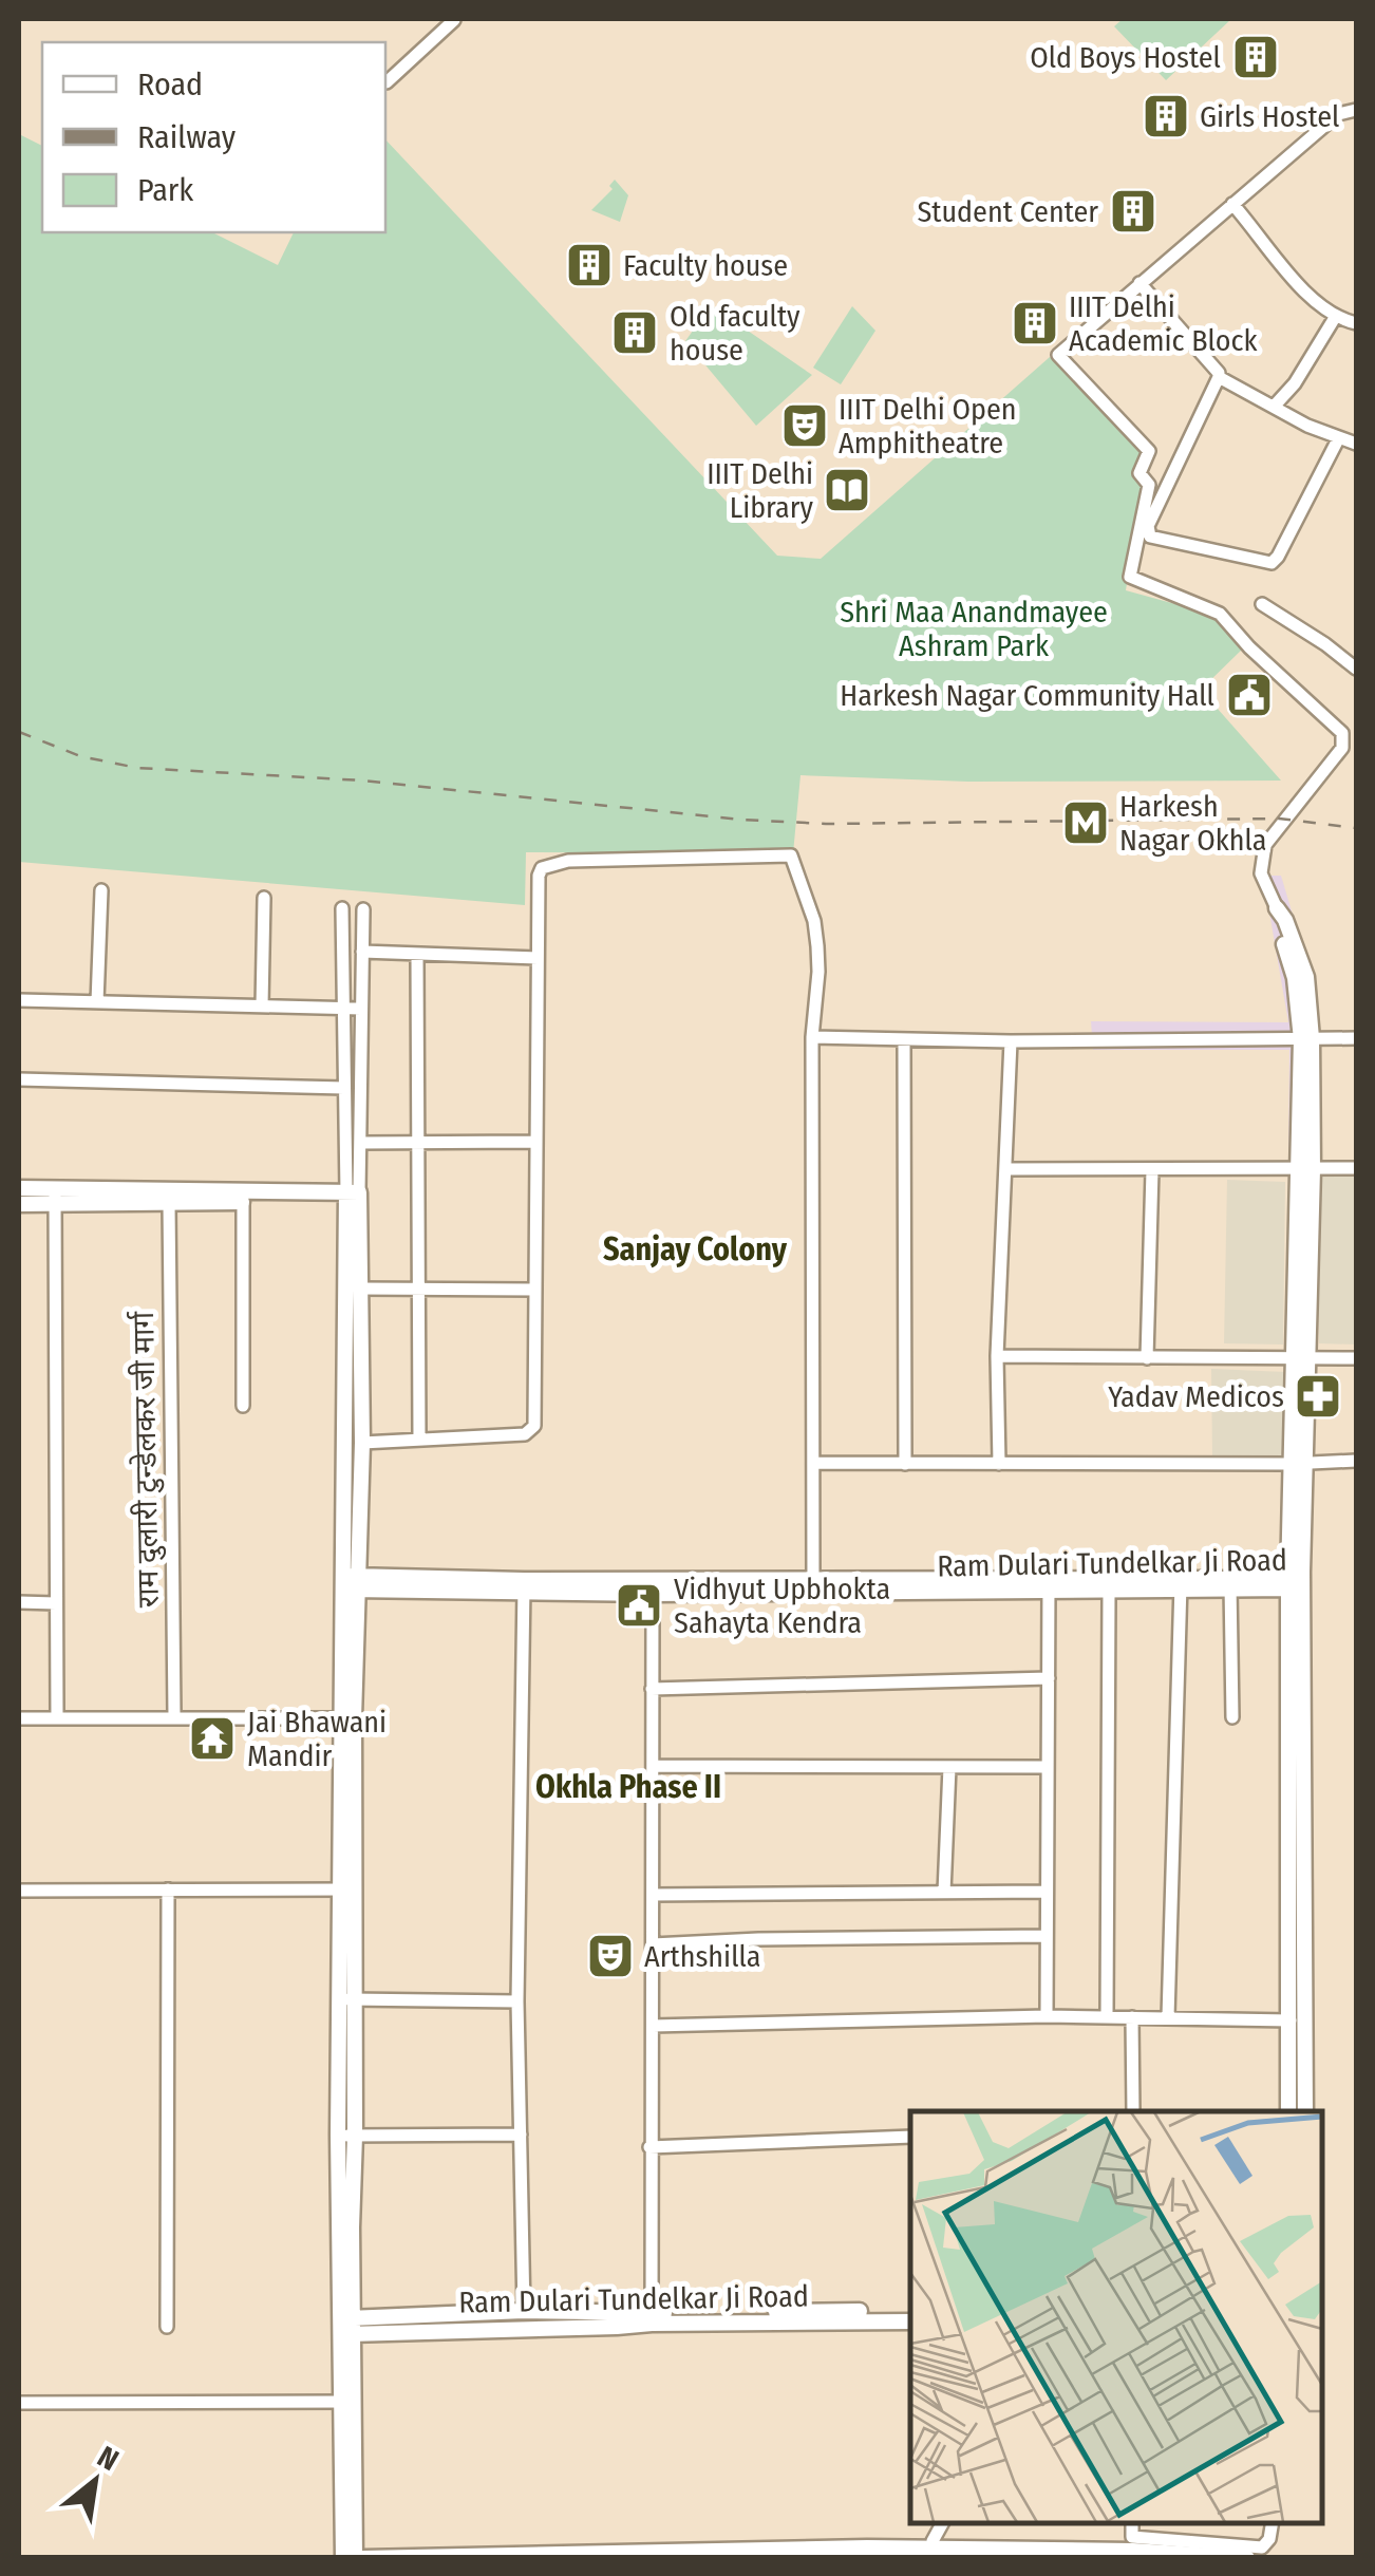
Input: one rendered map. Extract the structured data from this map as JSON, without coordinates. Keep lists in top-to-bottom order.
{
  "streets": {
    "street": ["राम दुलारी टुन्डेलकर जी मार्ग", "Ram Dulari Tundelkar Ji Road"]
  },
  "districts": ["Sanjay Colony", "Okhla Phase II"],
  "parks": ["Shri Maa Anandmayee Ashram Park"],
  "places": {
    "building": [
      "Old Boys Hostel",
      "Girls Hostel",
      "Student Center",
      "Faculty house",
      "IIIT Delhi Academic Block",
      "Old faculty house"
    ],
    "theatre": ["IIIT Delhi Open Amphitheatre", "Arthshilla"],
    "library": ["IIIT Delhi Library"],
    "public building": ["Harkesh Nagar Community Hall", "Vidhyut Upbhokta Sahayta Kendra"],
    "metro station": ["Harkesh Nagar Okhla"],
    "pharmacy": ["Yadav Medicos"],
    "temple": ["Jai Bhawani Mandir"]
  },
  "legend": ["Road", "Railway", "Park"],
  "north": "top right"
}
